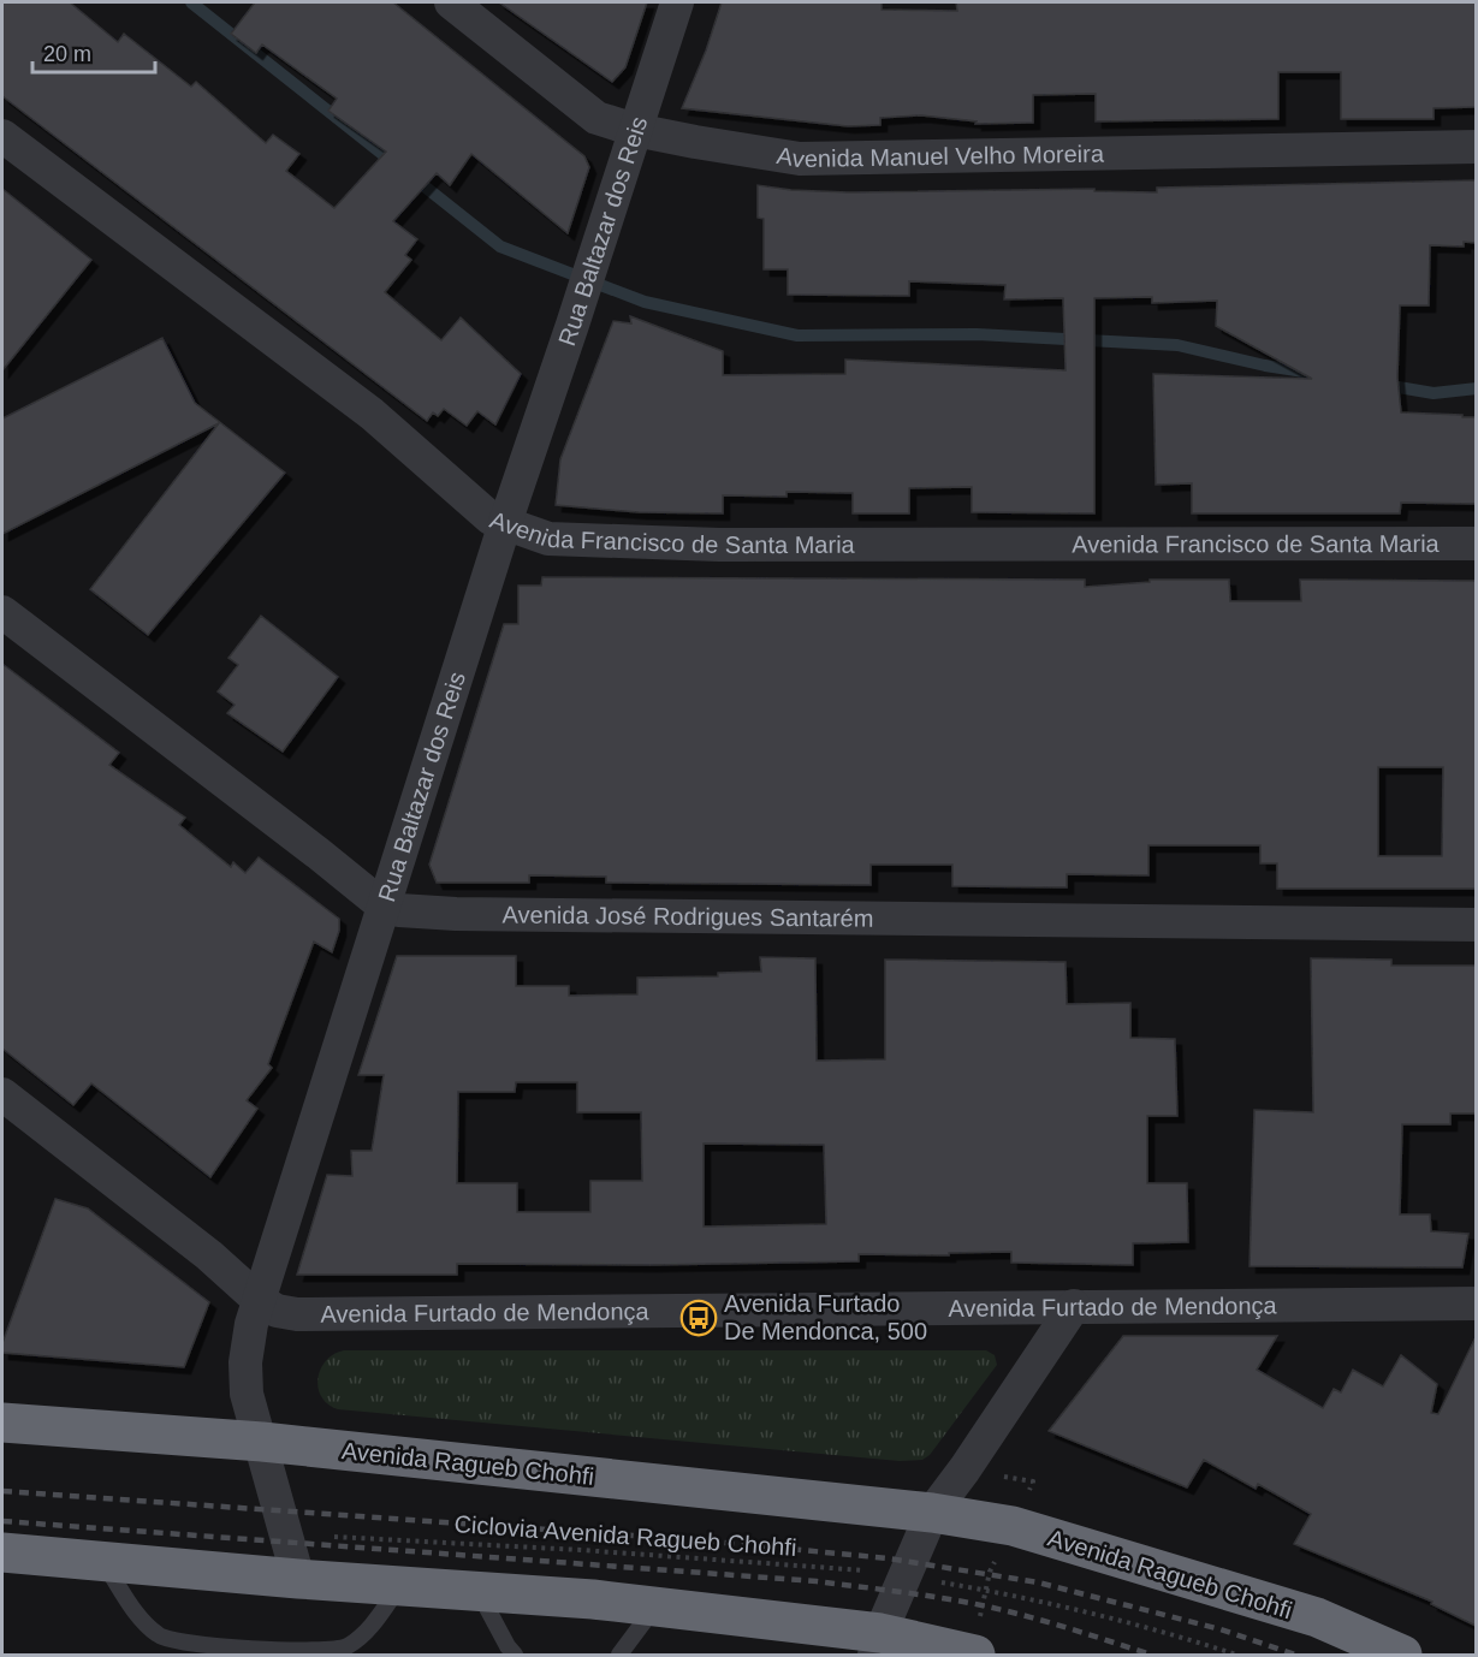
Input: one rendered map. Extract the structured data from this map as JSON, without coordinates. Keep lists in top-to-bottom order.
{
  "streets": {
    "highway": ["Avenida Ragueb Chohfi"],
    "street": [
      "Avenida Manuel Velho Moreira",
      "Rua Baltazar dos Reis",
      "Avenida Francisco de Santa Maria",
      "Avenida José Rodrigues Santarém",
      "Avenida Furtado de Mendonça"
    ],
    "path": ["Ciclovia Avenida Ragueb Chohfi"]
  },
  "crossings": [
    ["Avenida Manuel Velho Moreira", "Rua Baltazar dos Reis"],
    ["Rua Baltazar dos Reis", "Avenida Francisco de Santa Maria"],
    ["Rua Baltazar dos Reis", "Avenida José Rodrigues Santarém"],
    ["Rua Baltazar dos Reis", "Avenida Furtado de Mendonça"],
    ["Rua Baltazar dos Reis", "Avenida Ragueb Chohfi"],
    ["Rua Baltazar dos Reis", "Ciclovia Avenida Ragueb Chohfi"]
  ],
  "places": {
    "bus stop": ["Avenida Furtado De Mendonca, 500"]
  },
  "scale_bar": "20 m"
}
